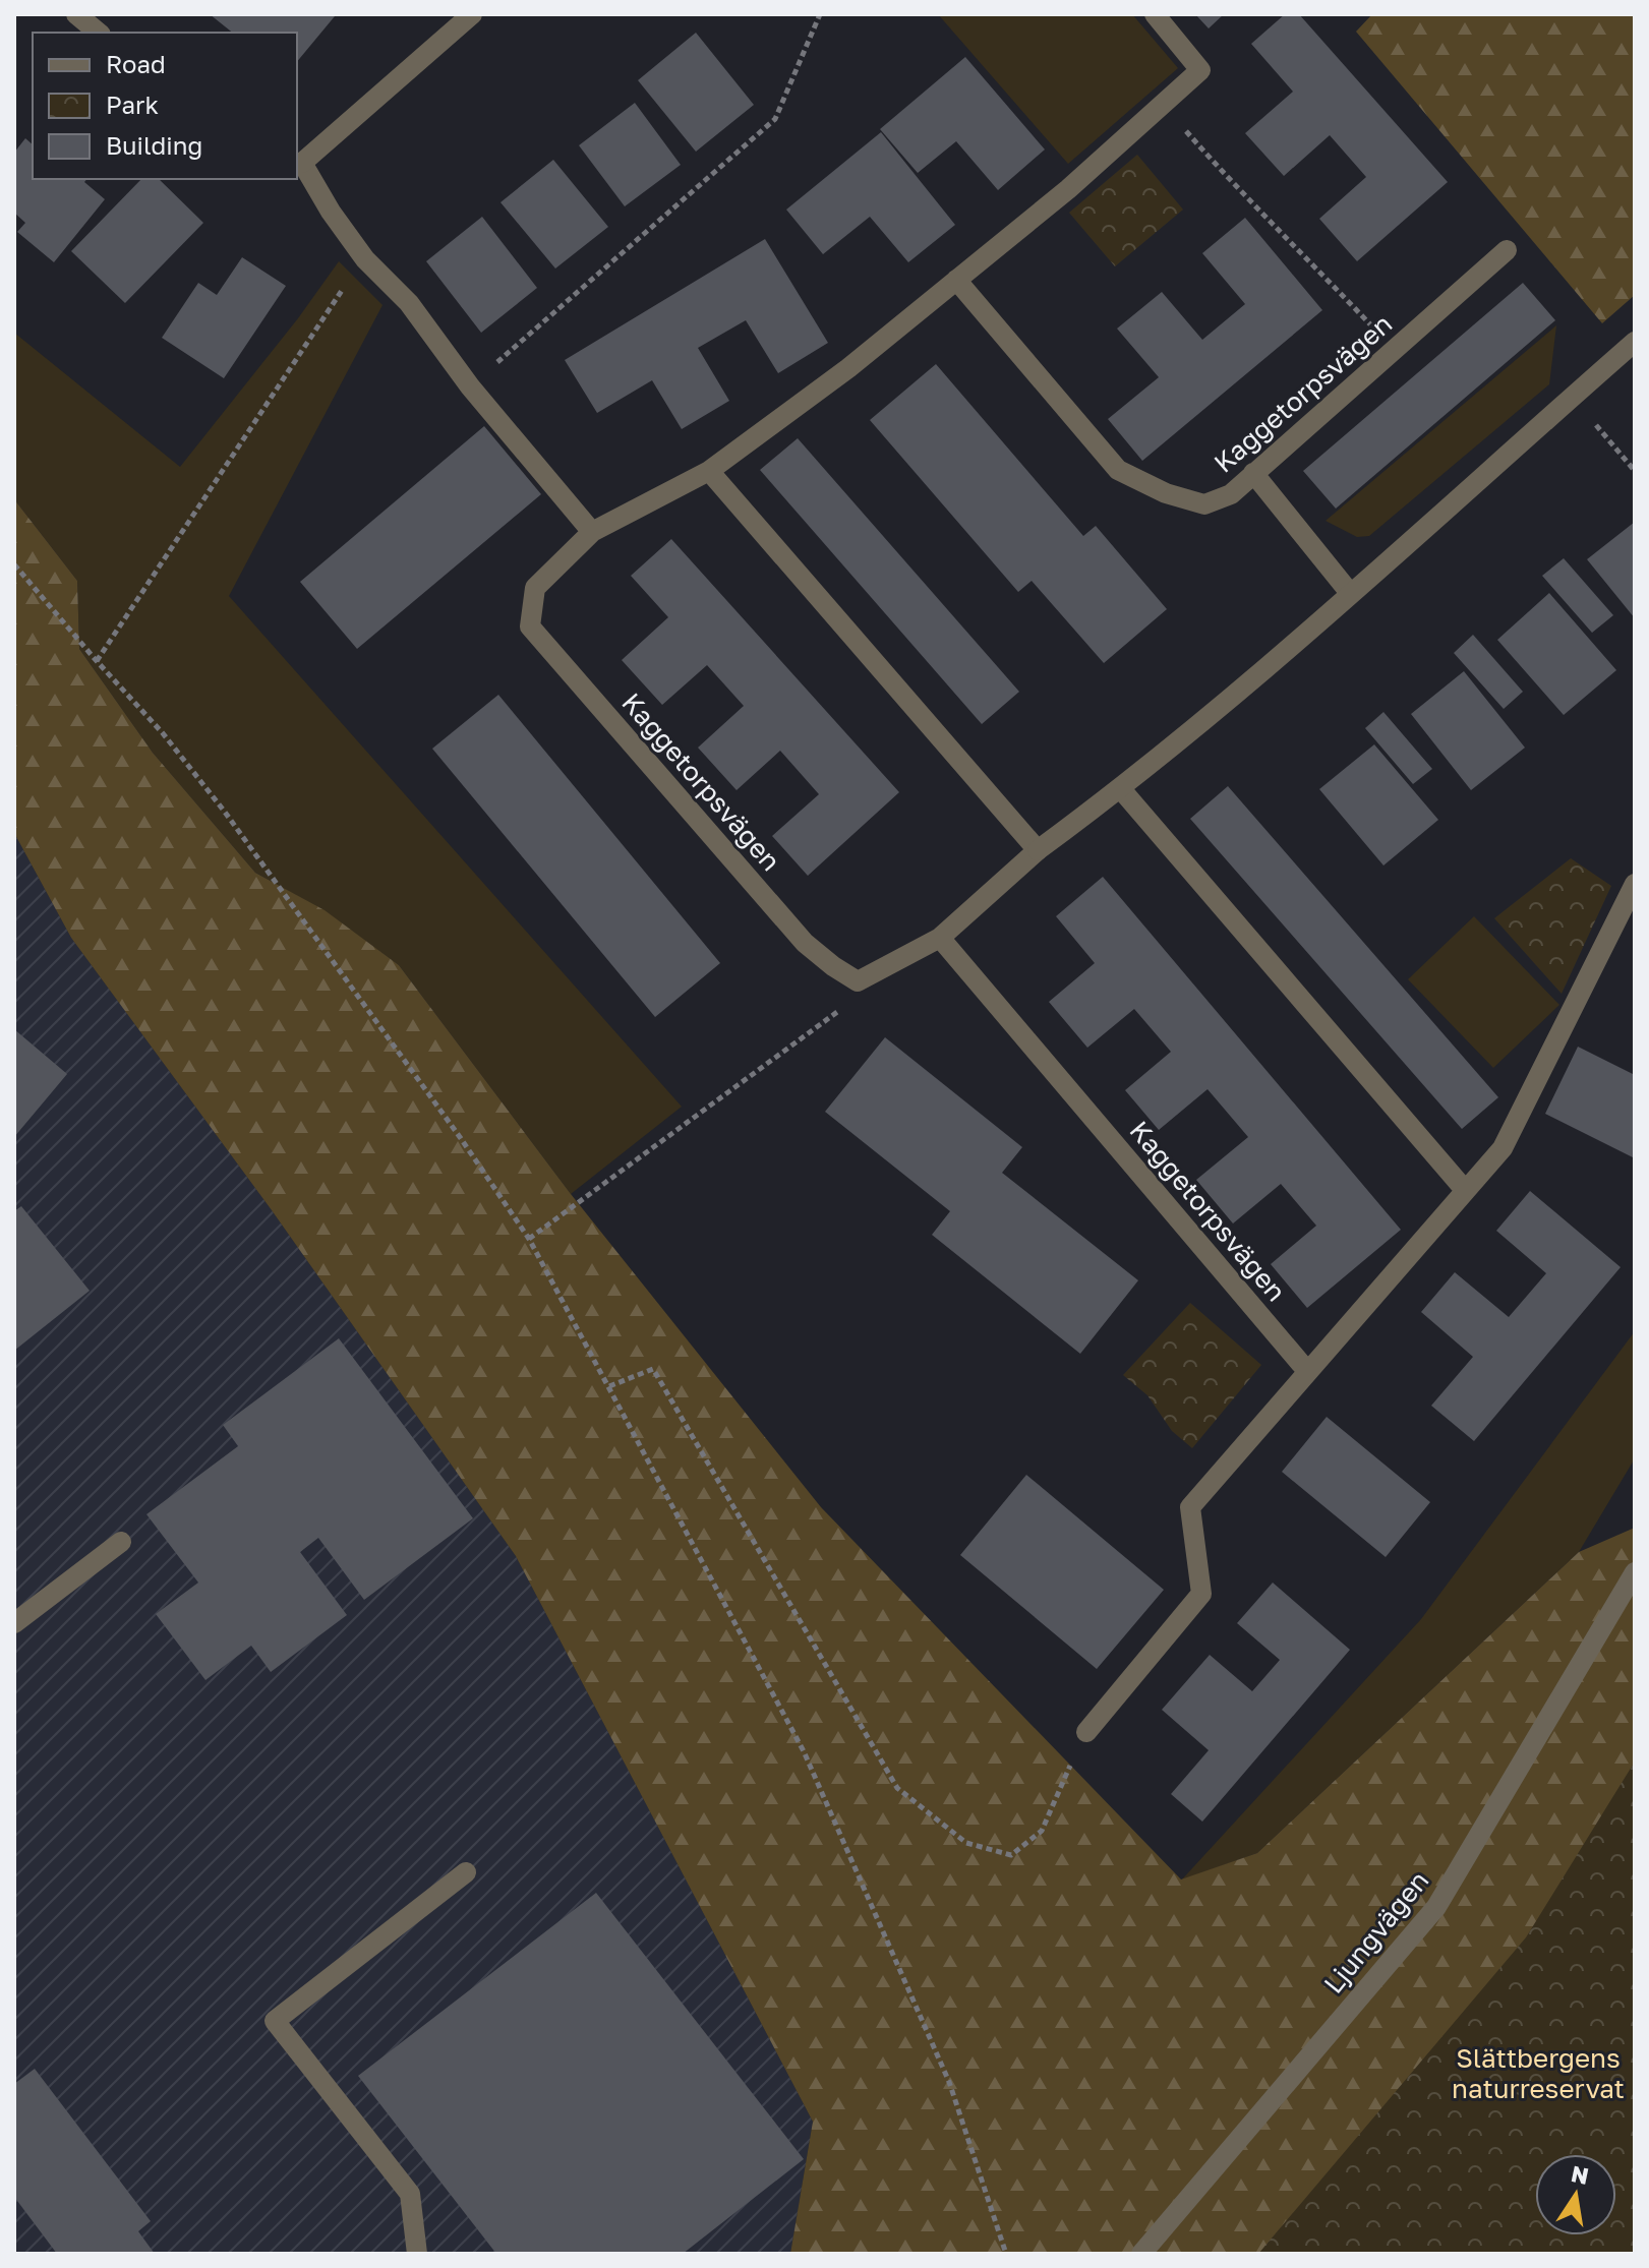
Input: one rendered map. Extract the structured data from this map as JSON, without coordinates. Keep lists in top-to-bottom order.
{
  "streets": {
    "street": ["Kaggetorpsvägen", "Ljungvägen"]
  },
  "parks": ["Slättbergens naturreservat"],
  "legend": ["Road", "Park", "Building"],
  "north": "top"
}
